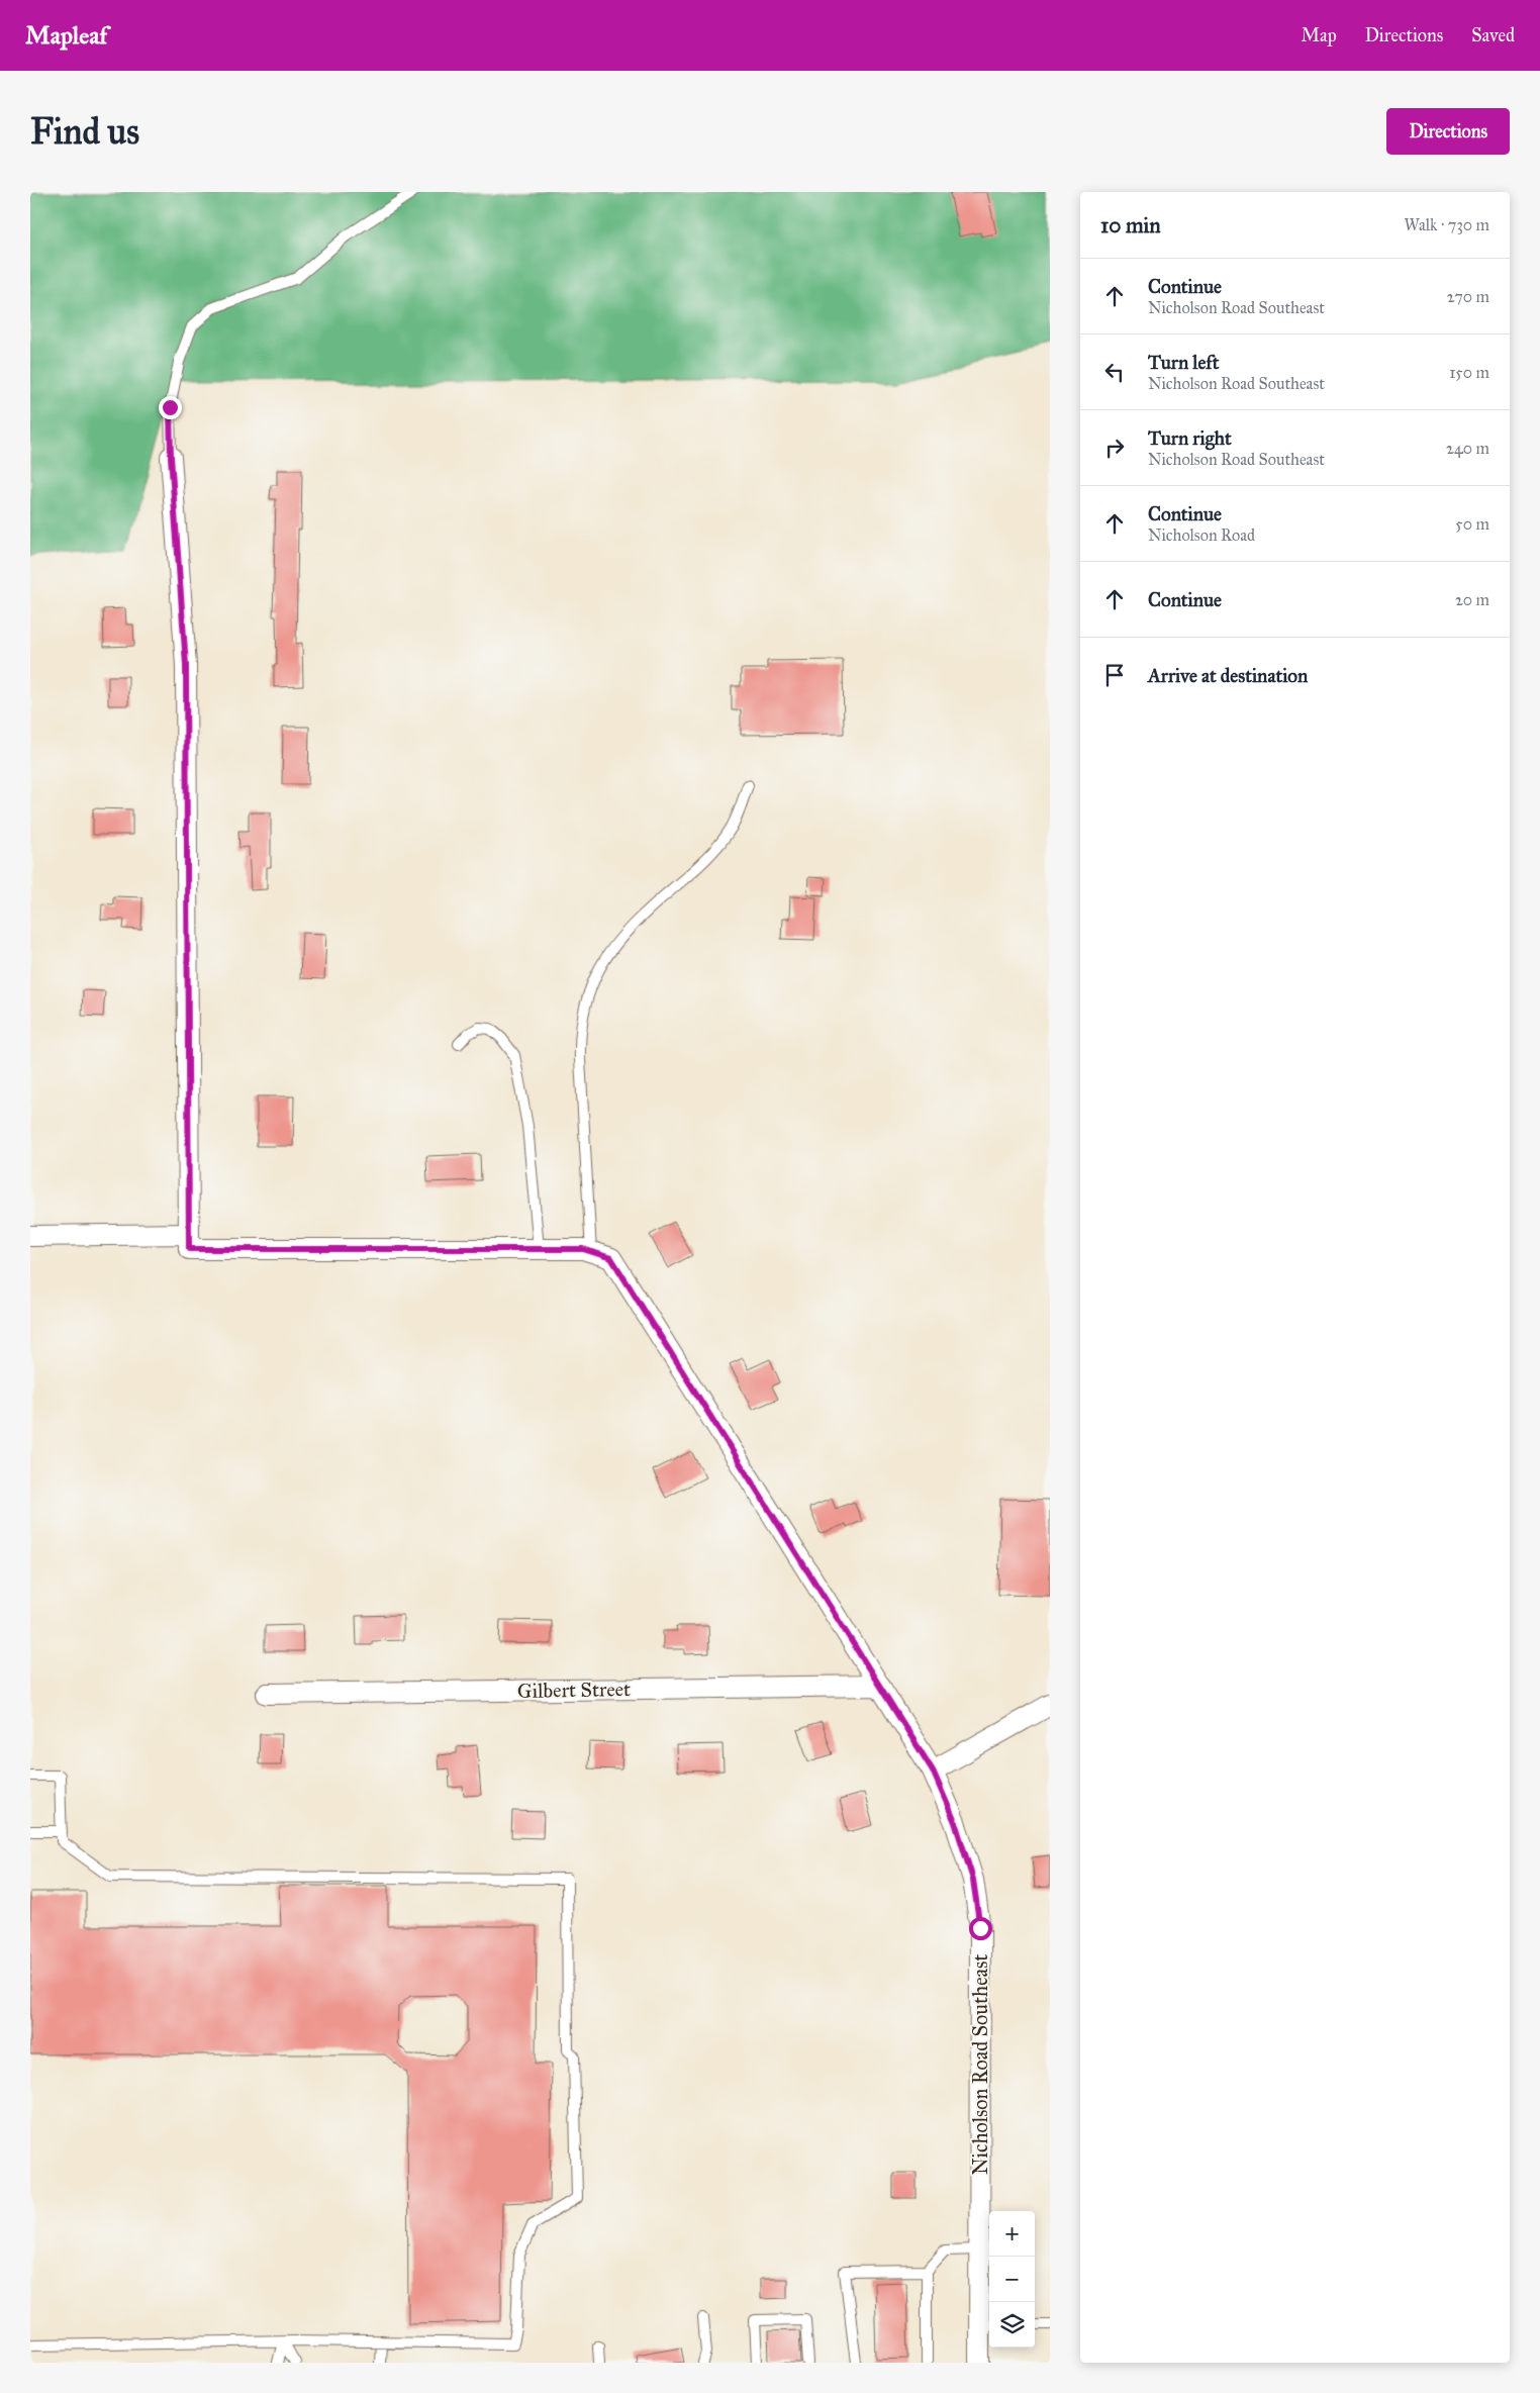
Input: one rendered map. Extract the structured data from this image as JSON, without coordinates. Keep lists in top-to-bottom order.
{
  "streets": {
    "street": ["Gilbert Street", "Nicholson Road Southeast"]
  },
  "crossings": [
    ["Gilbert Street", "Nicholson Road Southeast"]
  ],
  "page": {
    "header": "Mapleaf",
    "nav": ["Map", "Directions", "Saved"],
    "buttons": "Directions",
    "title": "Find us",
    "heading": ["10 min", "Walk · 730 m"],
    "list": [
      ["Continue", "Nicholson Road Southeast", "270 m"],
      ["Turn left", "Nicholson Road Southeast", "150 m"],
      ["Turn right", "Nicholson Road Southeast", "240 m"],
      ["Continue", "Nicholson Road", "50 m"],
      ["Continue", "20 m"],
      "Arrive at destination"
    ],
    "map_buttons": ["+", "−"]
  }
}
